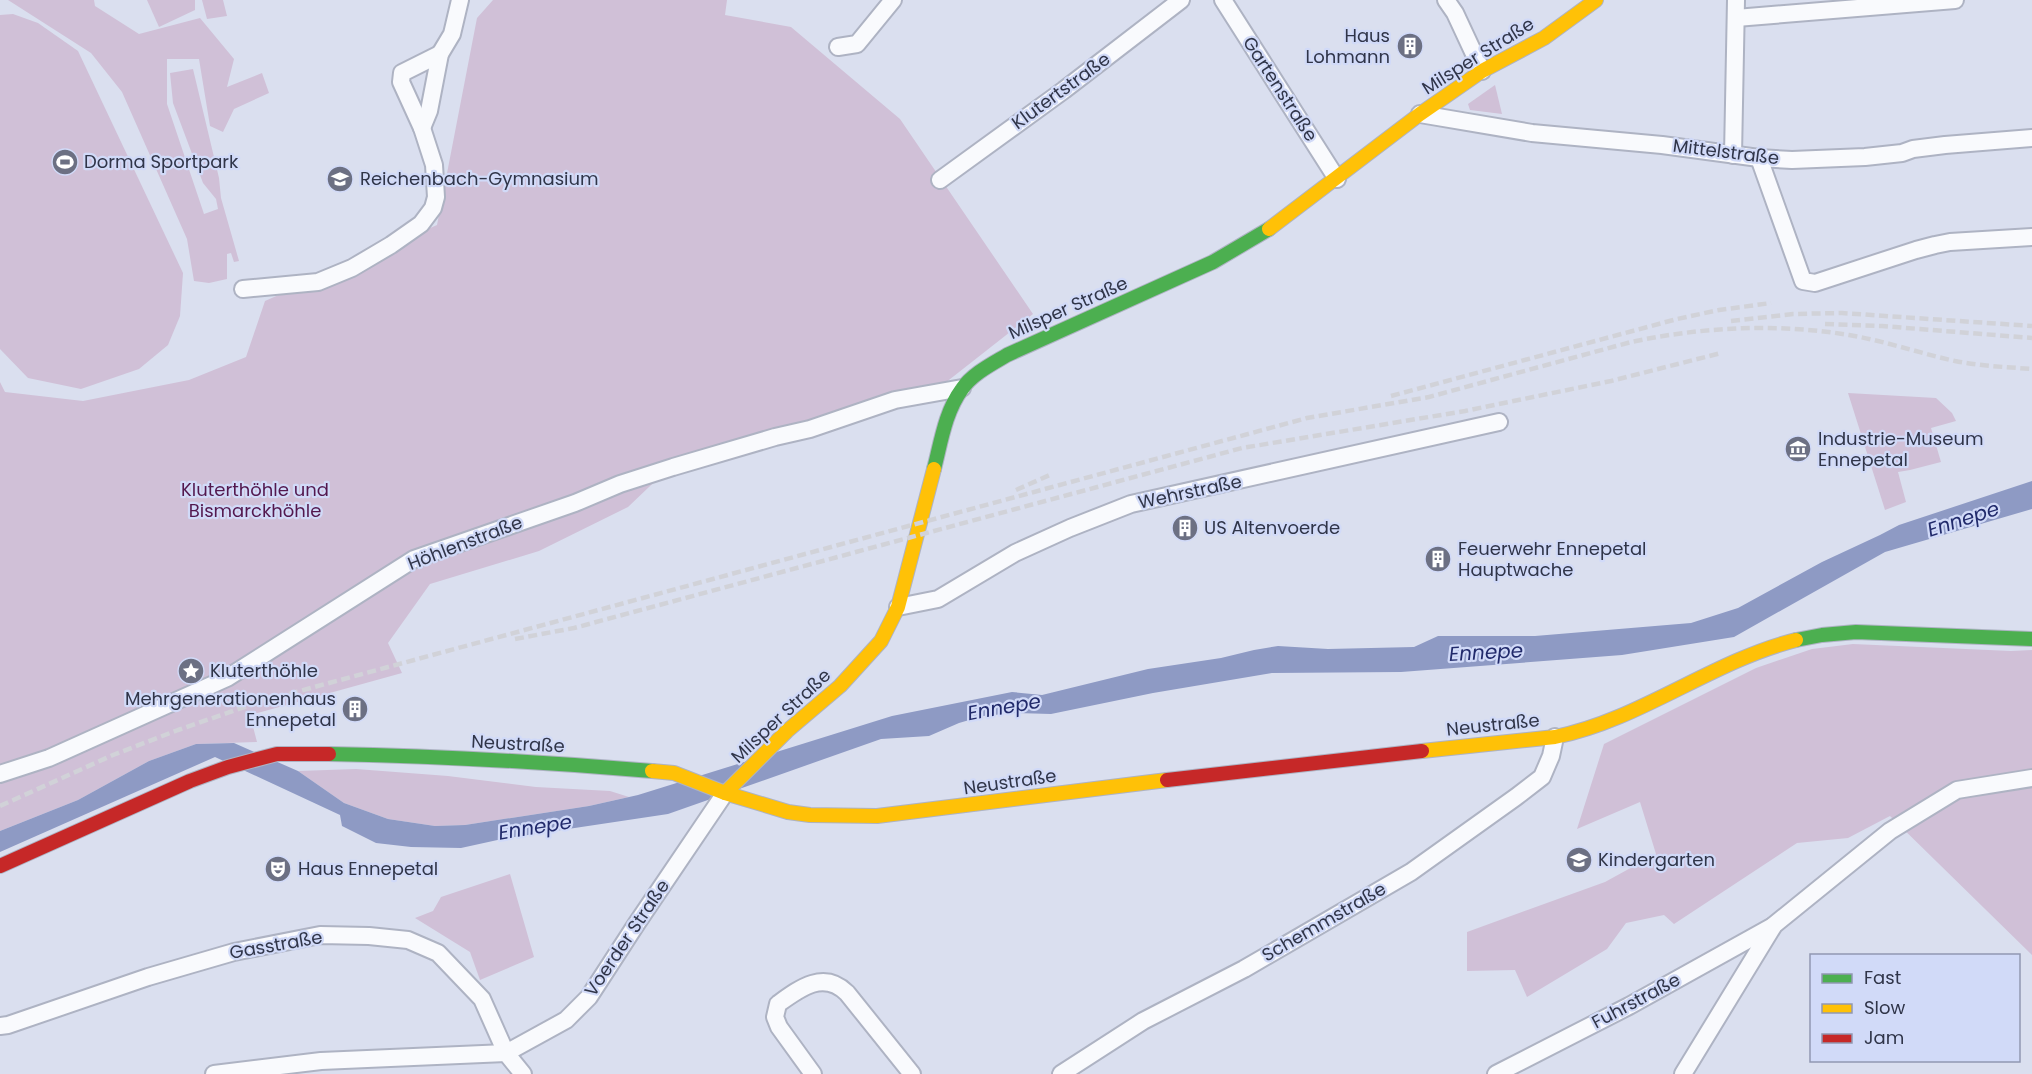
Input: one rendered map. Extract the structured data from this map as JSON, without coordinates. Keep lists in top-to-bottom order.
{
  "streets": {
    "main road": ["Milsper Straße", "Neustraße"],
    "street": [
      "Gartenstraße",
      "Klutertstraße",
      "Mittelstraße",
      "Wehrstraße",
      "Höhlenstraße",
      "Schemmstraße",
      "Voerder Straße",
      "Gasstraße",
      "Fuhrstraße"
    ]
  },
  "crossings": [
    ["Milsper Straße", "Gartenstraße"],
    ["Milsper Straße", "Mittelstraße"],
    ["Milsper Straße", "Wehrstraße"],
    ["Milsper Straße", "Höhlenstraße"],
    ["Milsper Straße", "Neustraße"],
    ["Milsper Straße", "Voerder Straße"],
    ["Neustraße", "Schemmstraße"],
    ["Neustraße", "Voerder Straße"],
    ["Voerder Straße", "Gasstraße"]
  ],
  "water": ["Ennepe"],
  "parks": ["Kluterthöhle und Bismarckhöhle"],
  "places": {
    "building": [
      "Haus Lohmann",
      "US Altenvoerde",
      "Feuerwehr Ennepetal Hauptwache",
      "Mehrgenerationenhaus Ennepetal"
    ],
    "sports": ["Dorma Sportpark"],
    "school or university": ["Reichenbach-Gymnasium", "Kindergarten"],
    "museum": ["Industrie-Museum Ennepetal"],
    "place": ["Kluterthöhle"],
    "theatre": ["Haus Ennepetal"]
  },
  "legend": ["Fast", "Slow", "Jam"]
}
